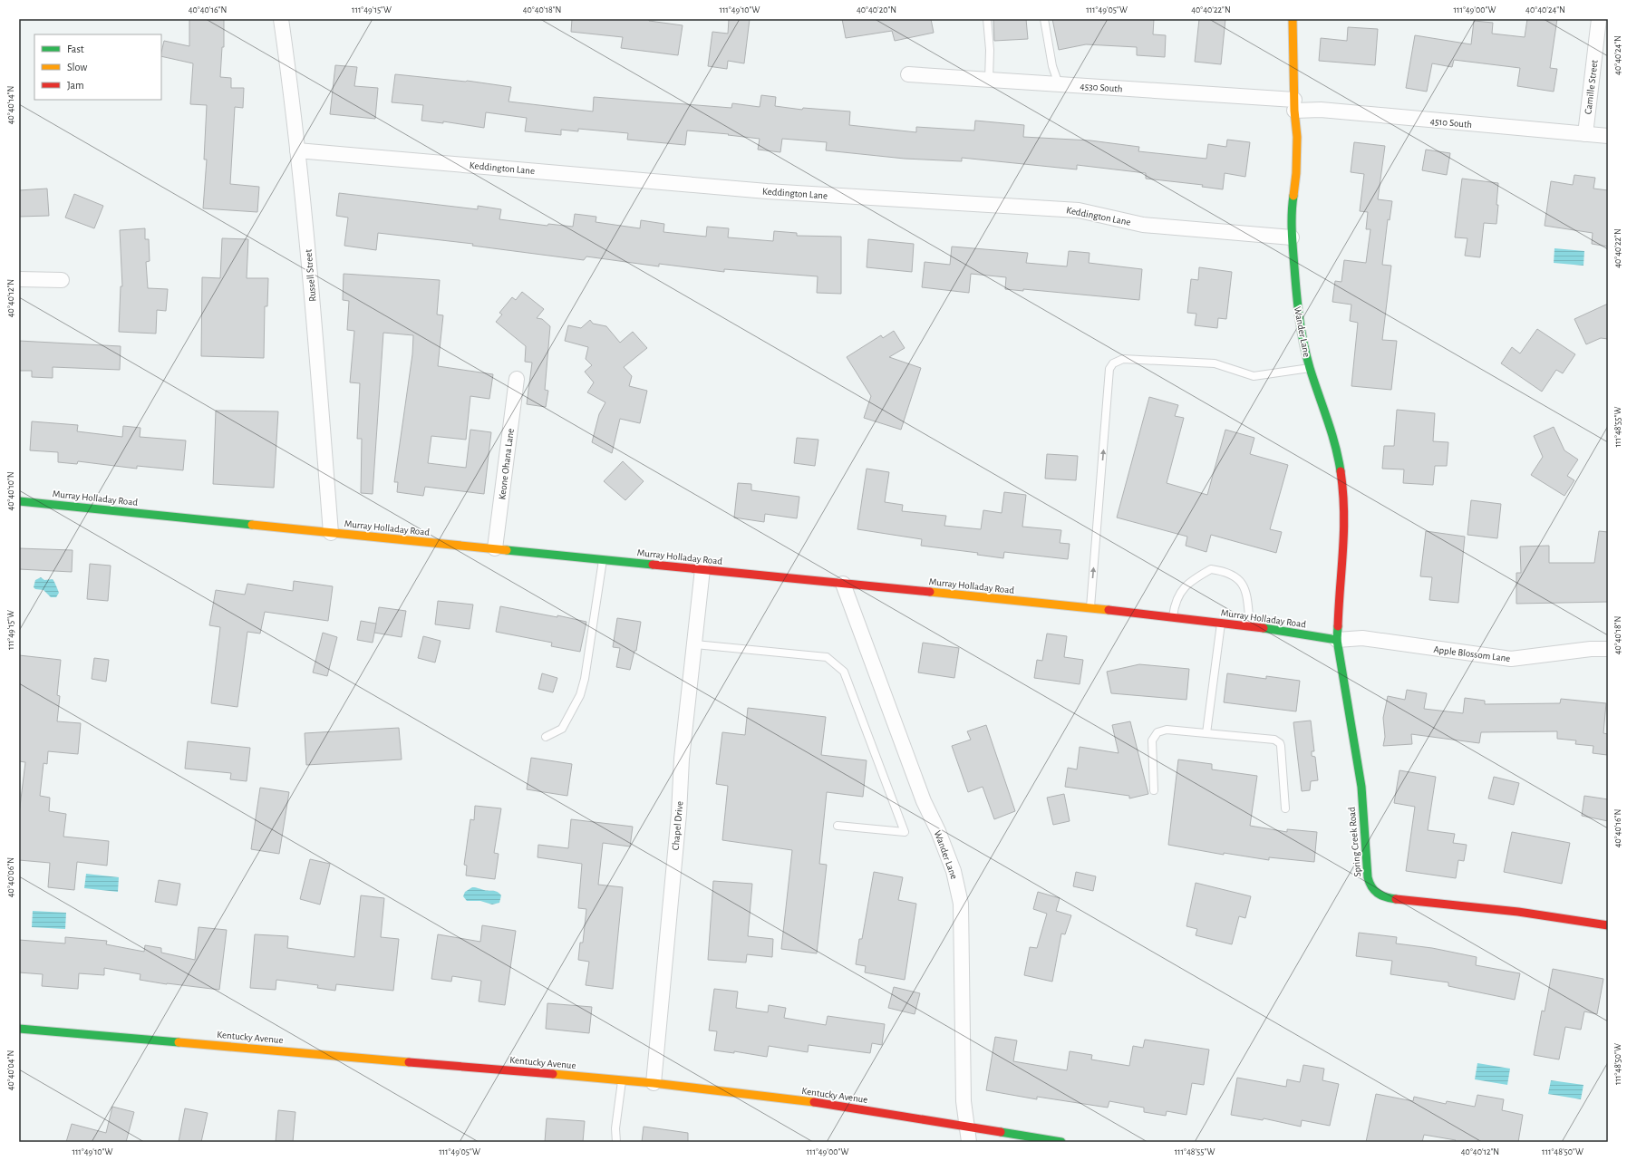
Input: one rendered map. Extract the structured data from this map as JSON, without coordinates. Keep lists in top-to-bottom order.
{
  "streets": {
    "street": [
      "4530 South",
      "Camille Street",
      "4510 South",
      "Keddington Lane",
      "Russell Street",
      "Wander Lane",
      "Keone Ohana Lane",
      "Murray Holladay Road",
      "Apple Blossom Lane",
      "Chapel Drive",
      "Spring Creek Road",
      "Kentucky Avenue"
    ]
  },
  "crossings": [
    ["4530 South", "4510 South"],
    ["4530 South", "Wander Lane"],
    ["Camille Street", "4510 South"],
    ["4510 South", "Wander Lane"],
    ["Keddington Lane", "Russell Street"],
    ["Keddington Lane", "Wander Lane"],
    ["Russell Street", "Murray Holladay Road"],
    ["Wander Lane", "Murray Holladay Road"],
    ["Wander Lane", "Apple Blossom Lane"],
    ["Wander Lane", "Spring Creek Road"],
    ["Wander Lane", "Kentucky Avenue"],
    ["Keone Ohana Lane", "Murray Holladay Road"],
    ["Murray Holladay Road", "Apple Blossom Lane"],
    ["Murray Holladay Road", "Chapel Drive"],
    ["Murray Holladay Road", "Spring Creek Road"],
    ["Apple Blossom Lane", "Spring Creek Road"],
    ["Chapel Drive", "Kentucky Avenue"]
  ],
  "legend": ["Fast", "Slow", "Jam"],
  "coordinates": [
    "40°40'16\"N",
    "111°49'15\"W",
    "40°40'18\"N",
    "111°49'10\"W",
    "40°40'20\"N",
    "111°49'05\"W",
    "40°40'22\"N",
    "111°49'00\"W",
    "40°40'24\"N",
    "40°40'14\"N",
    "40°40'12\"N",
    "111°48'55\"W",
    "40°40'10\"N",
    "40°40'06\"N",
    "111°48'50\"W",
    "40°40'04\"N"
  ]
}
